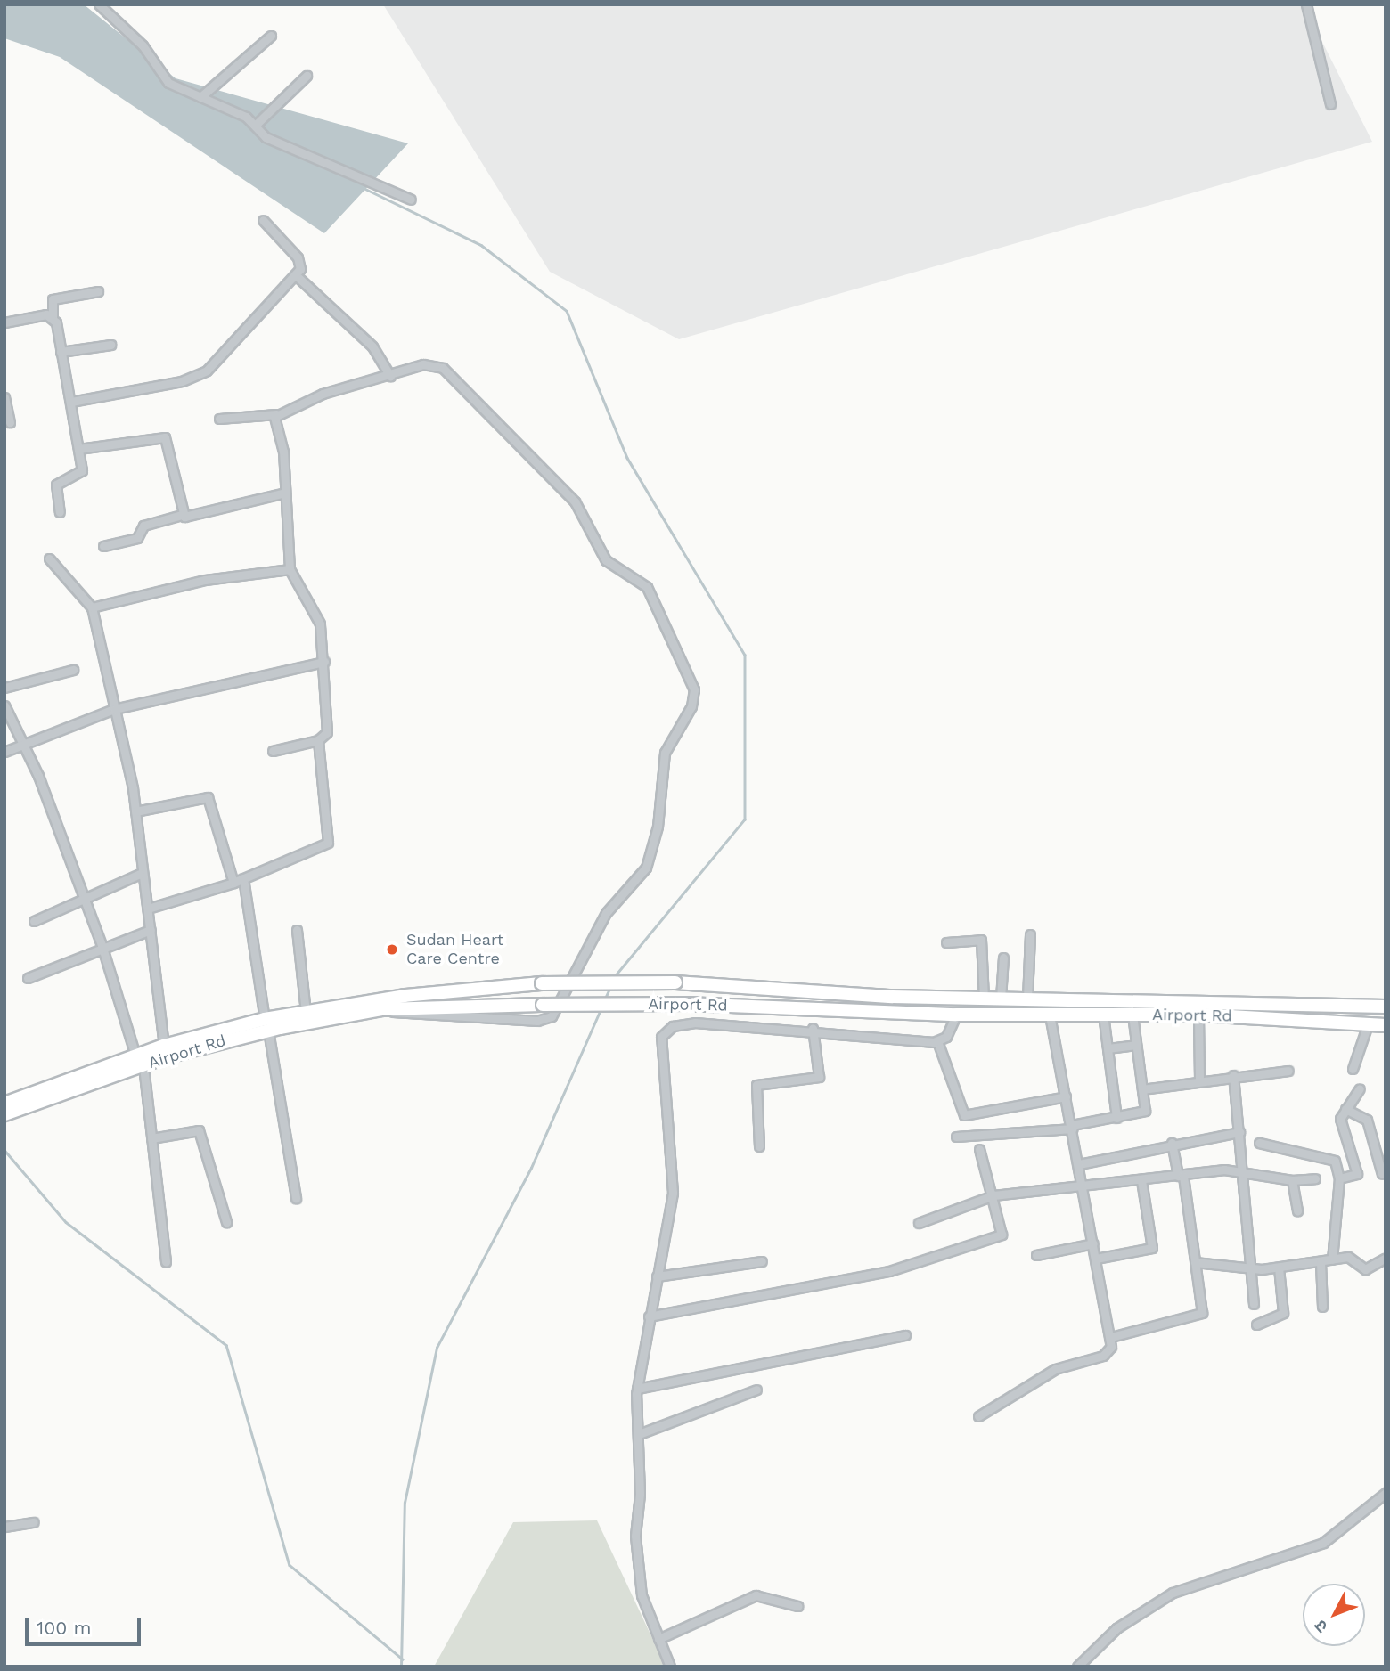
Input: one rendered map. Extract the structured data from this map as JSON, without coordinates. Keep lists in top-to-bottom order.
{
  "streets": {
    "main road": ["Airport Rd"]
  },
  "places": ["Sudan Heart Care Centre"],
  "scale_bar": "100 m",
  "north": "bottom left"
}
